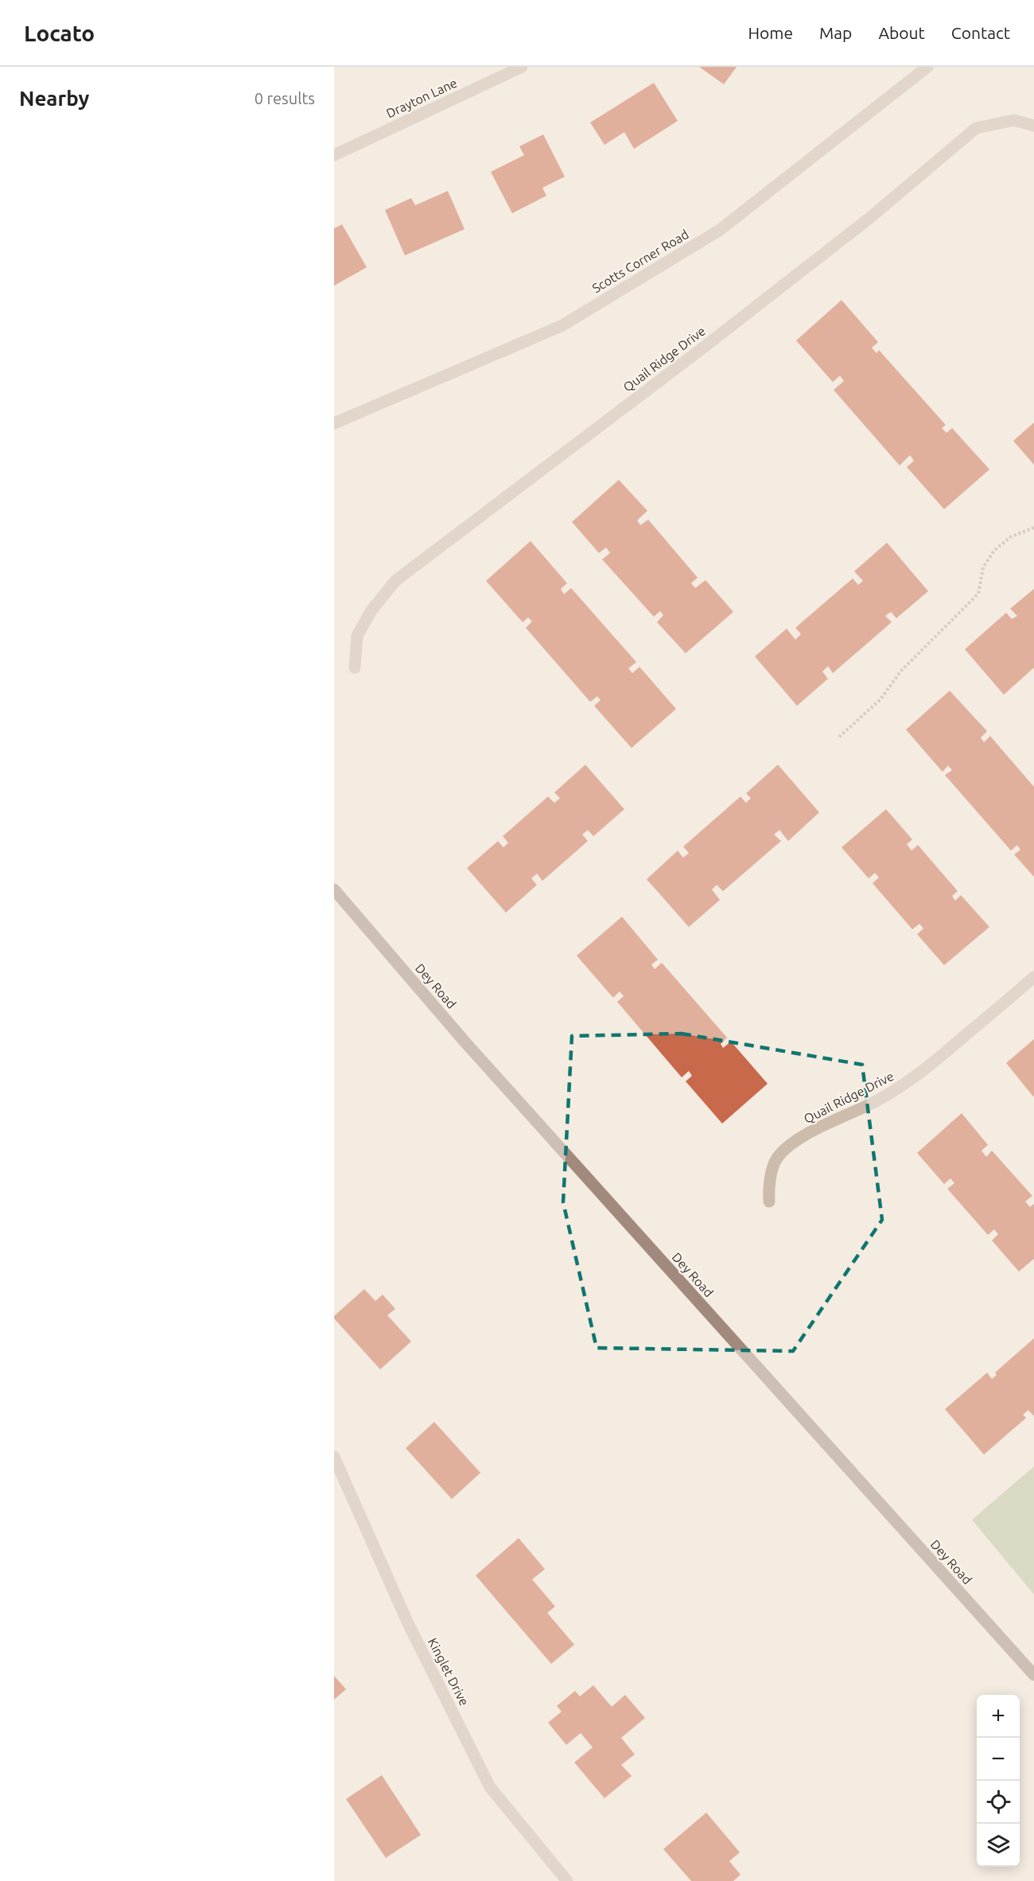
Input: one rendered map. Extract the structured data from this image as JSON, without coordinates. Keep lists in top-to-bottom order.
{
  "streets": {
    "main road": ["Dey Road"],
    "street": [
      "Drayton Lane",
      "Scotts Corner Road",
      "Quail Ridge Drive",
      "Kinglet Drive"
    ]
  },
  "page": {
    "header": "Locato",
    "nav": [
      "Home",
      "Map",
      "About",
      "Contact"
    ],
    "heading": ["Nearby", "0 results"],
    "map_buttons": ["+", "−"]
  }
}
